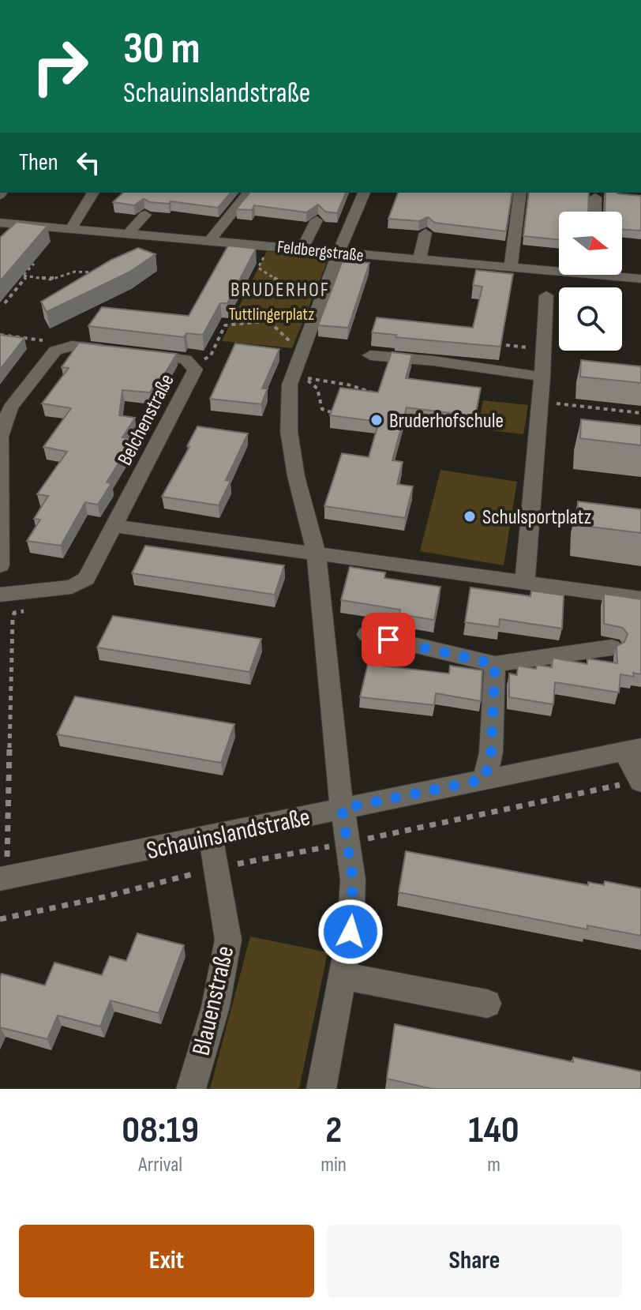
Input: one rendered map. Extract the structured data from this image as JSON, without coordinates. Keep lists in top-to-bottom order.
{
  "streets": {
    "street": [
      "Feldbergstraße",
      "Belchenstraße",
      "Schauinslandstraße",
      "Blauenstraße"
    ]
  },
  "crossings": [
    ["Schauinslandstraße", "Blauenstraße"]
  ],
  "districts": ["BRUDERHOF"],
  "parks": ["Tuttlingerplatz"],
  "places": ["Bruderhofschule", "Schulsportplatz"],
  "north": "right",
  "page": {
    "turn": ["30 m", "Schauinslandstraße"],
    "then": "Then",
    "eta": [
      "08:19",
      "Arrival",
      "2",
      "min",
      "140",
      "m"
    ],
    "buttons": ["Exit", "Share"]
  }
}
